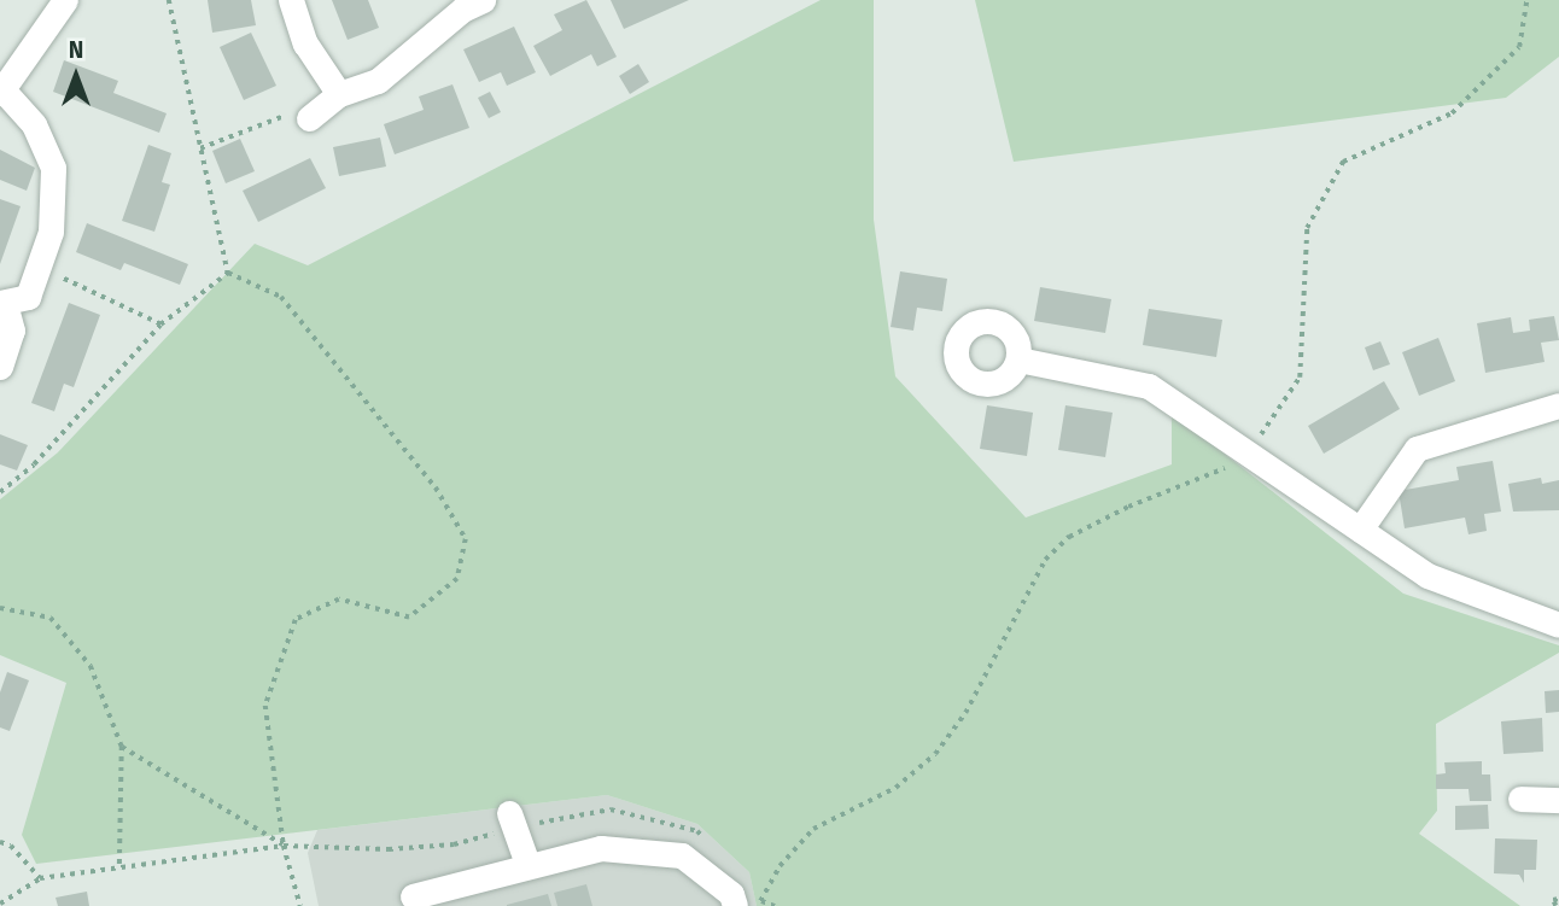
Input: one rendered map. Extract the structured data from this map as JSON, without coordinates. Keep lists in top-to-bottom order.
{
  "north": "top"
}
